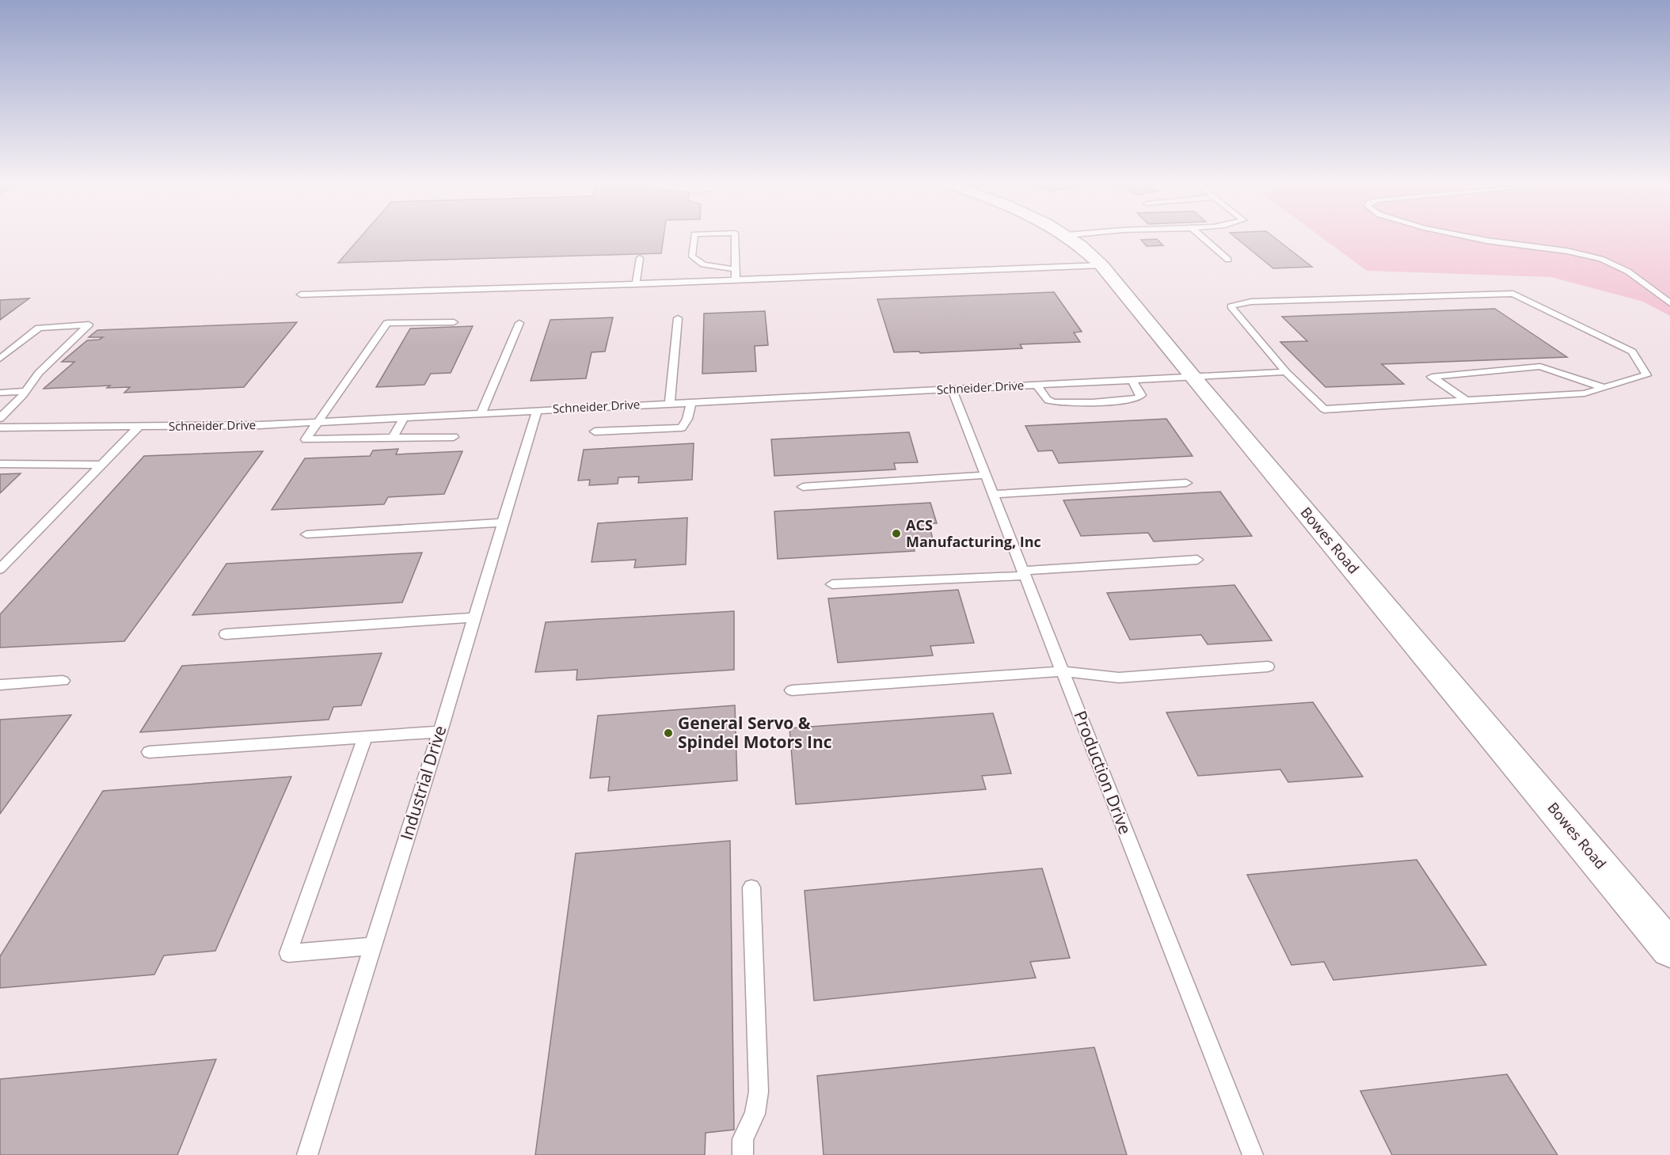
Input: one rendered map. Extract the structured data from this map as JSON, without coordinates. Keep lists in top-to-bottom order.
{
  "streets": {
    "street": ["Bowes Road"],
    "lane": ["Schneider Drive", "Production Drive", "Industrial Drive"]
  },
  "crossings": [
    ["Schneider Drive", "Bowes Road"],
    ["Schneider Drive", "Production Drive"],
    ["Schneider Drive", "Industrial Drive"]
  ],
  "places": ["ACS Manufacturing, Inc", "General Servo & Spindel Motors Inc"]
}
